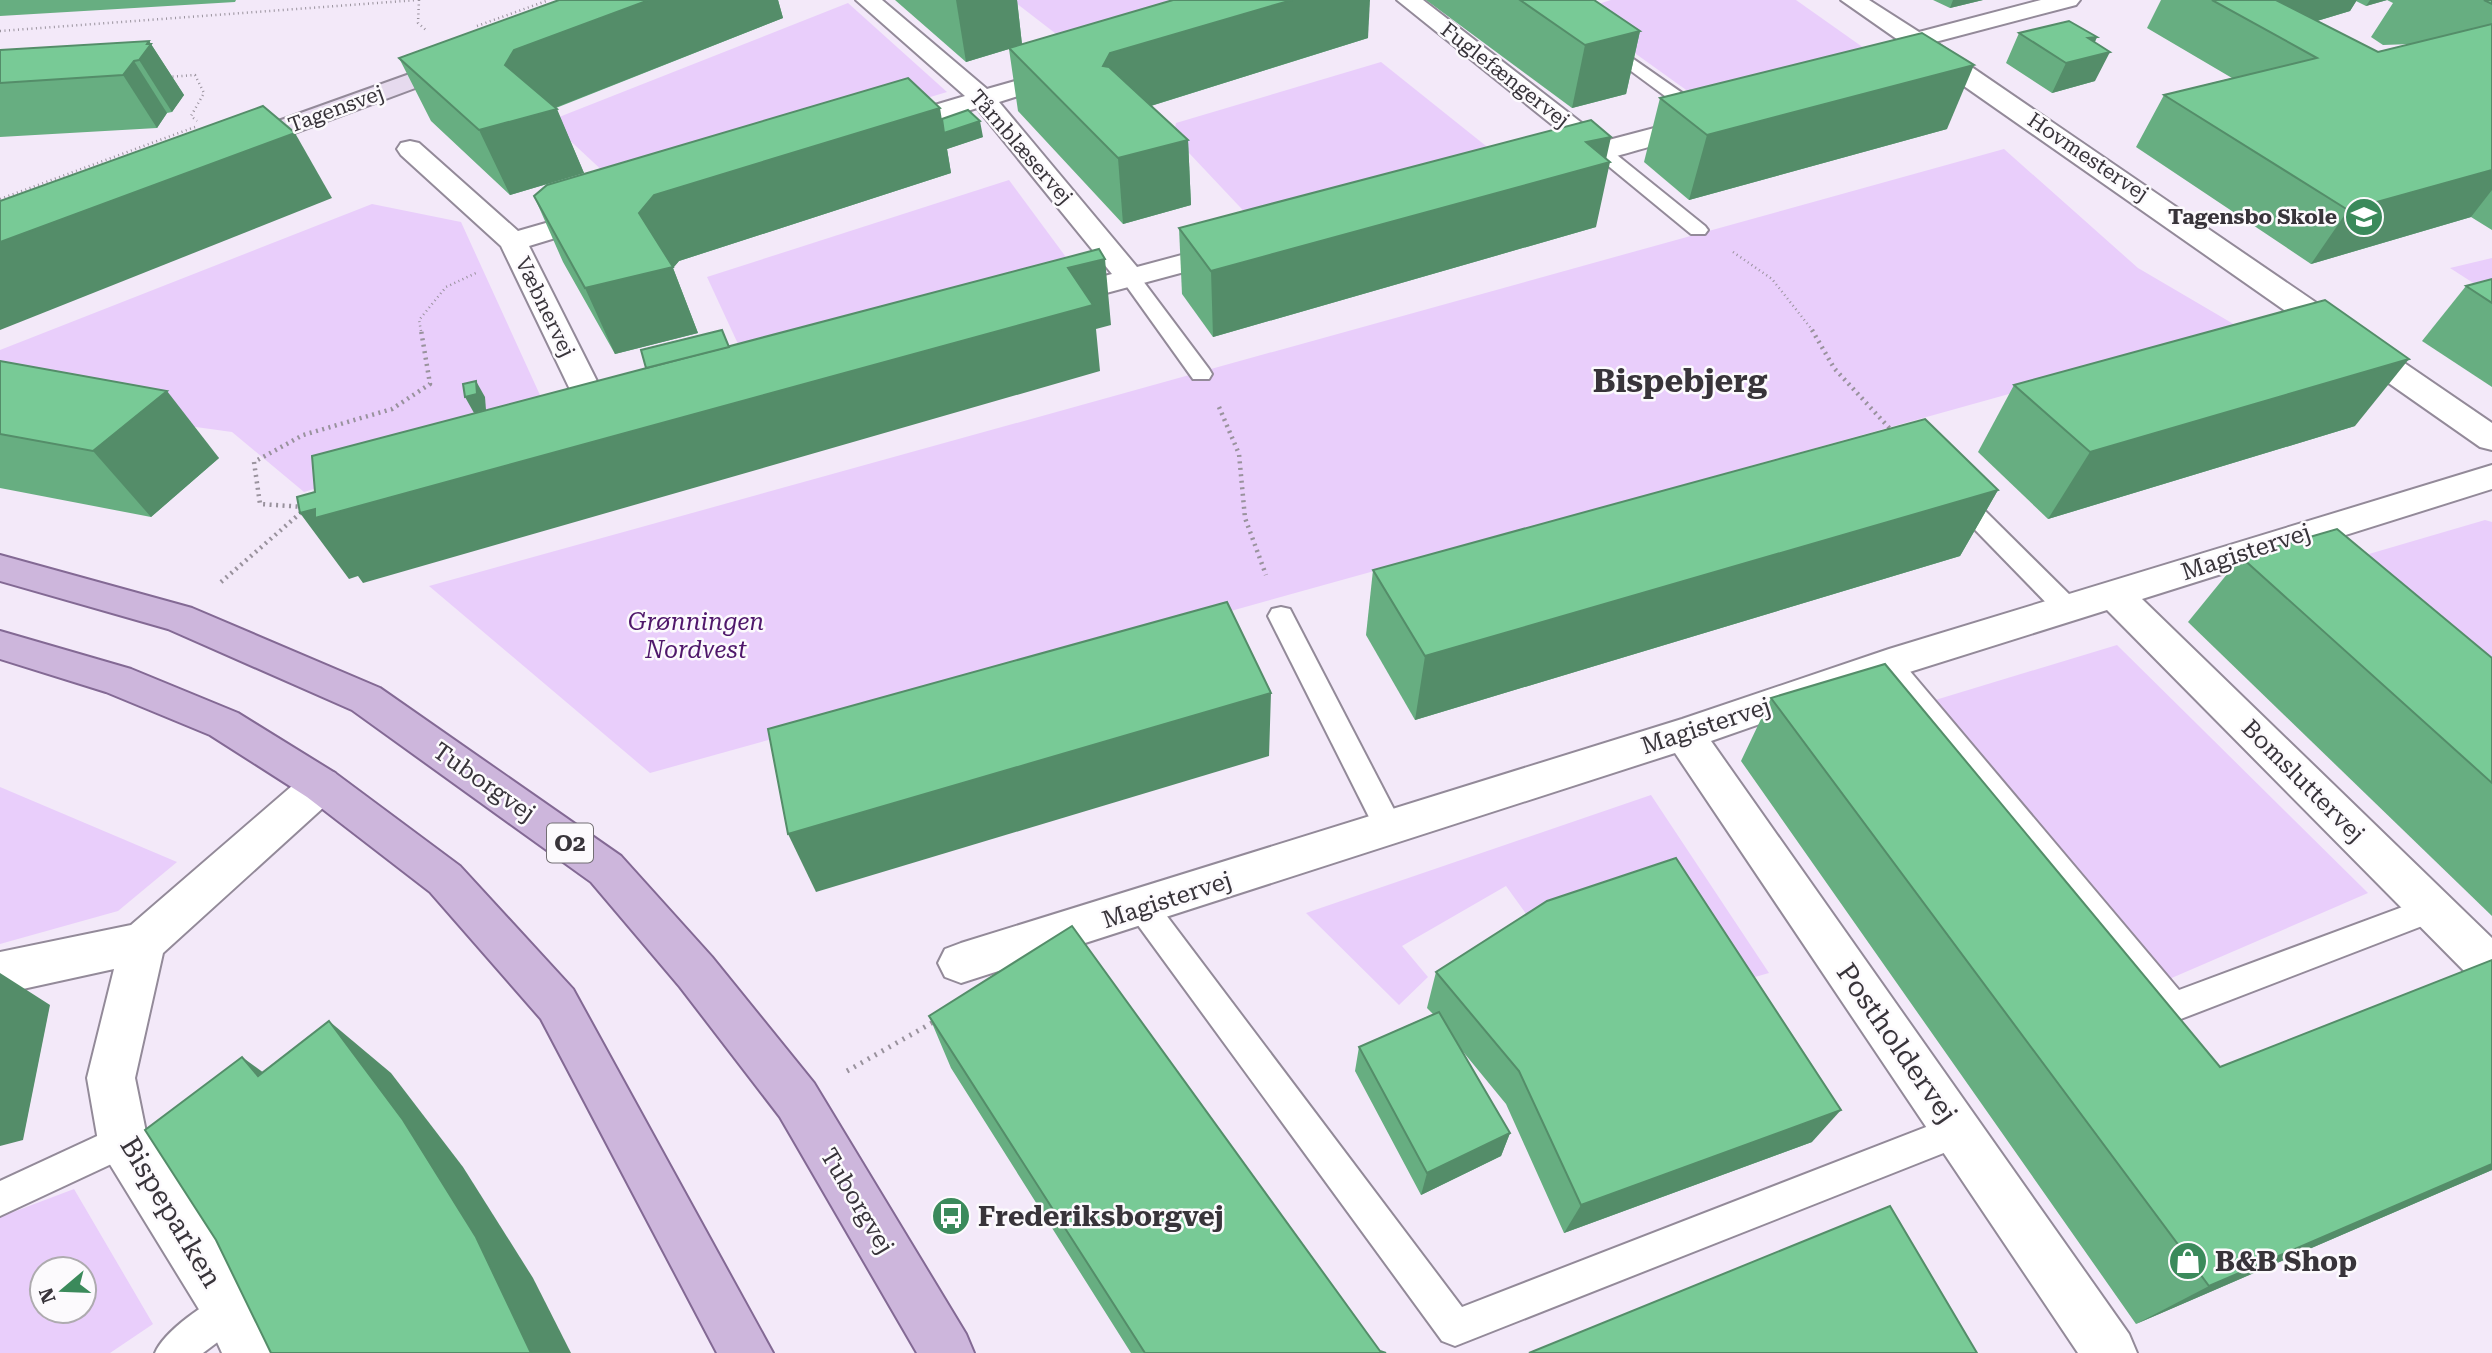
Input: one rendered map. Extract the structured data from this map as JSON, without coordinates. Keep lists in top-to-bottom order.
{
  "streets": {
    "main road": ["Tuborgvej", "O2"],
    "street": [
      "Fuglefængervej",
      "Tagensvej",
      "Tårnblæservej",
      "Hovmestervej",
      "Væbnervej",
      "Magistervej",
      "Bomsluttervej",
      "Postholdervej",
      "Bispeparken"
    ]
  },
  "crossings": [
    ["Magistervej", "Bomsluttervej"],
    ["Magistervej", "Postholdervej"]
  ],
  "districts": ["Bispebjerg"],
  "parks": ["Grønningen Nordvest"],
  "places": {
    "school or university": ["Tagensbo Skole"],
    "bus stop": ["Frederiksborgvej"],
    "shop": ["B&B Shop"]
  },
  "north": "left"
}
